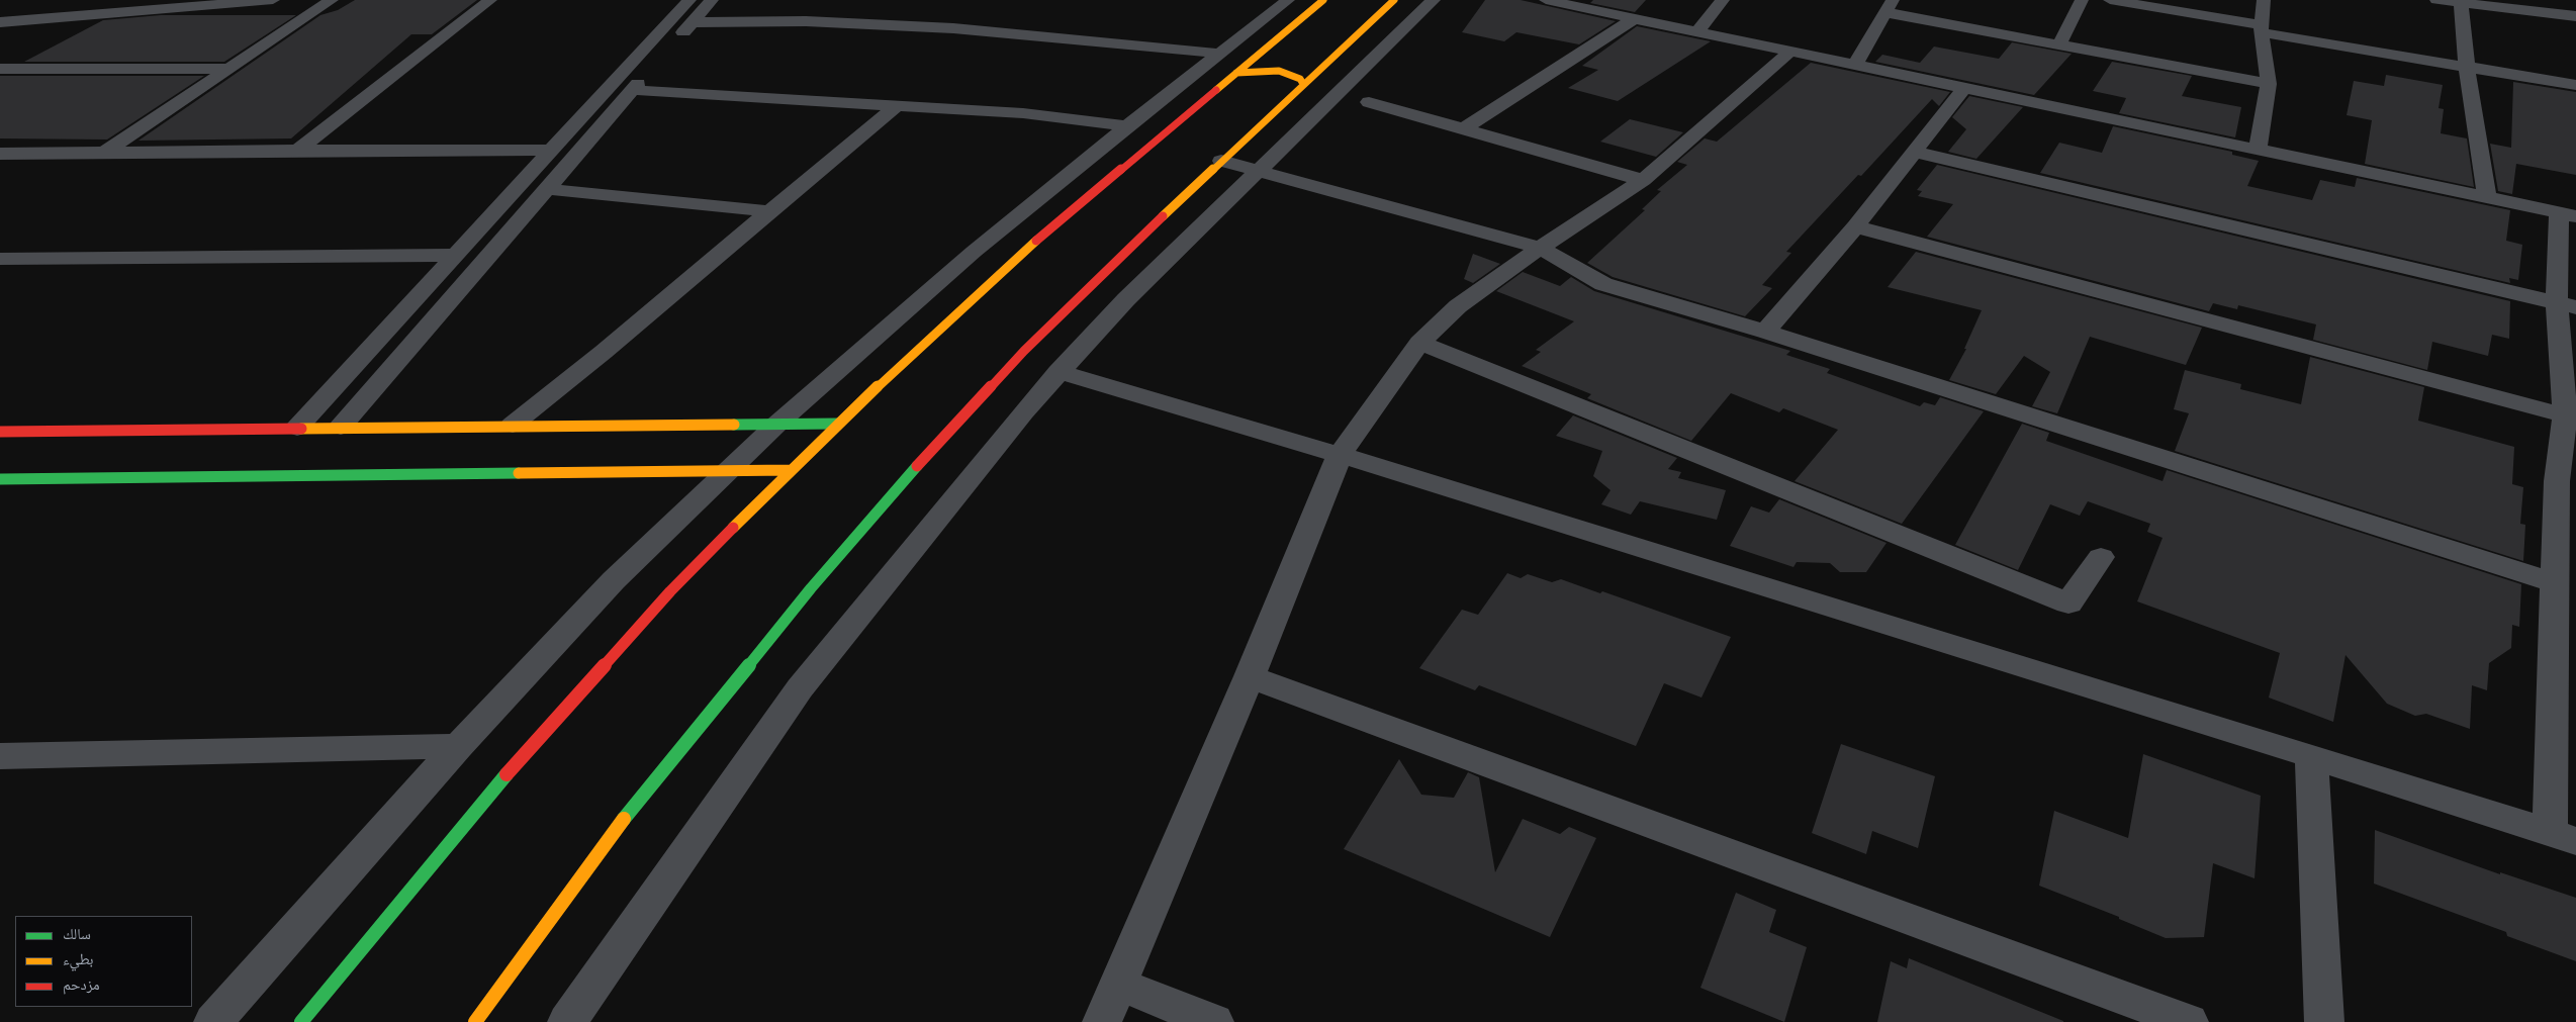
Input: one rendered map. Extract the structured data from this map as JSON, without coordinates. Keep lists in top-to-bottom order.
{
  "legend": ["سالك", "بطيء", "مزدحم"]
}
